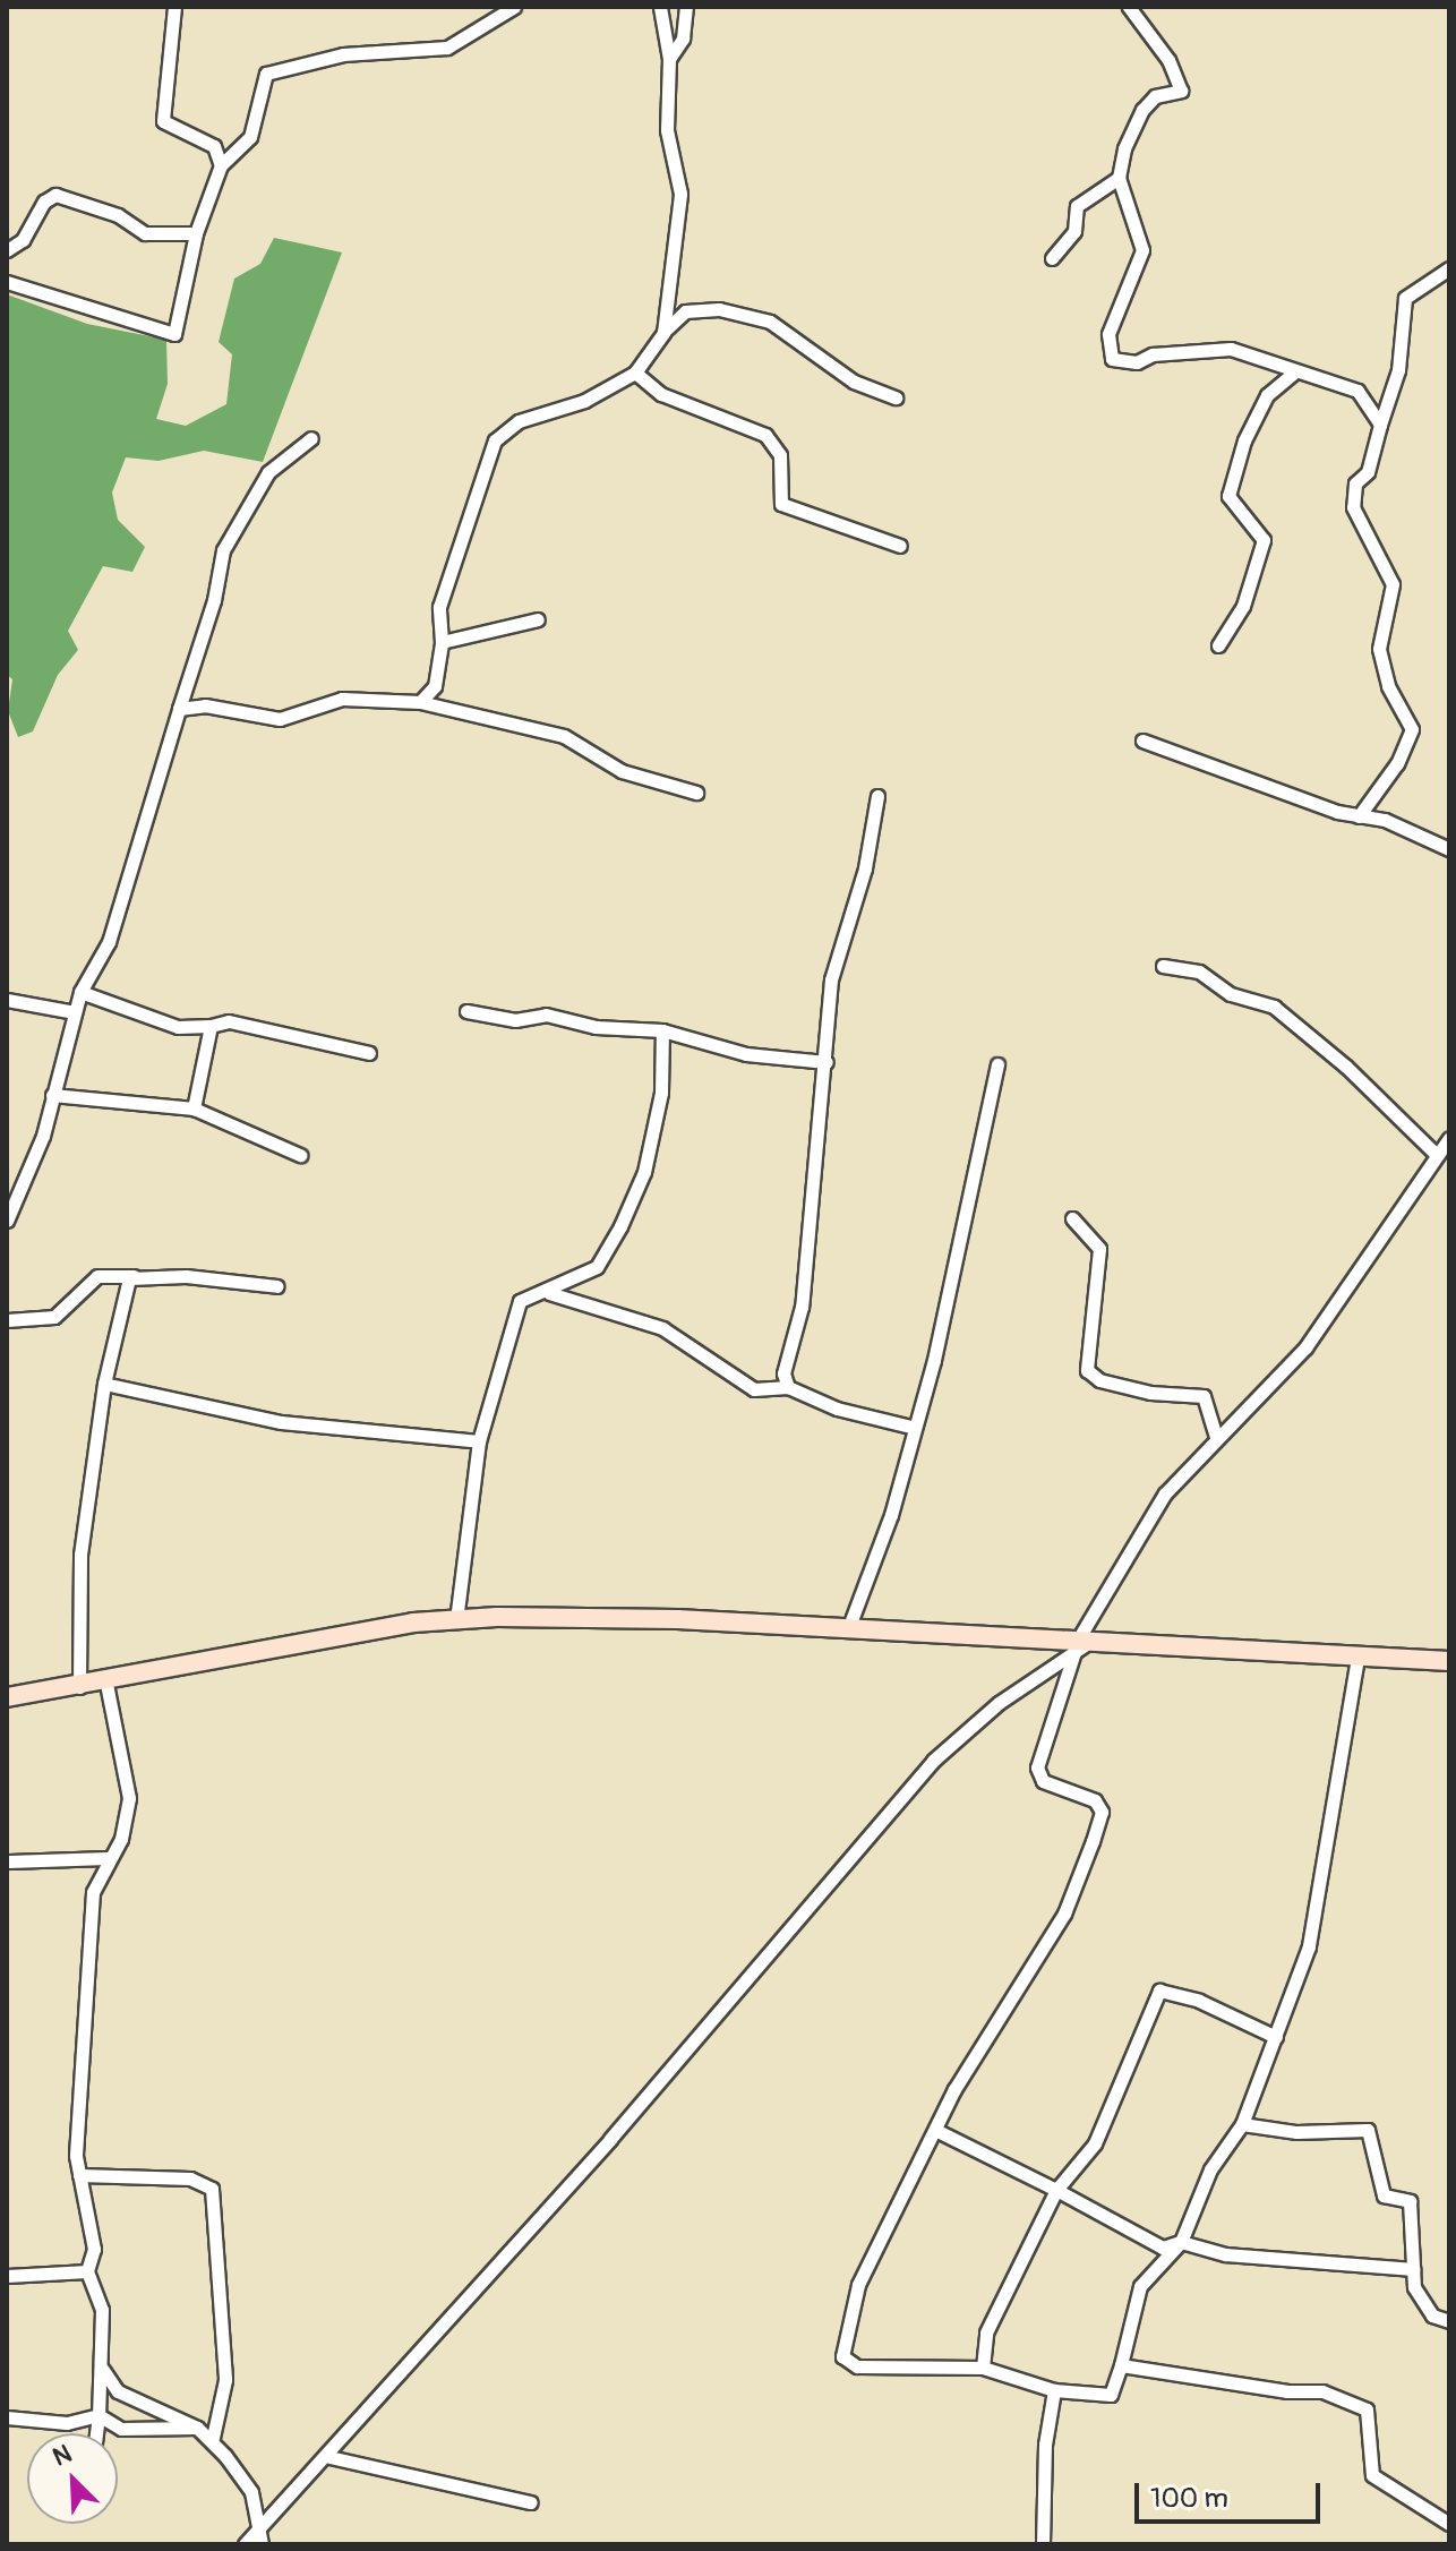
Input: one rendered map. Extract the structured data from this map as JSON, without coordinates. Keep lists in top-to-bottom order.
{
  "scale_bar": "100 m",
  "north": "top left"
}
